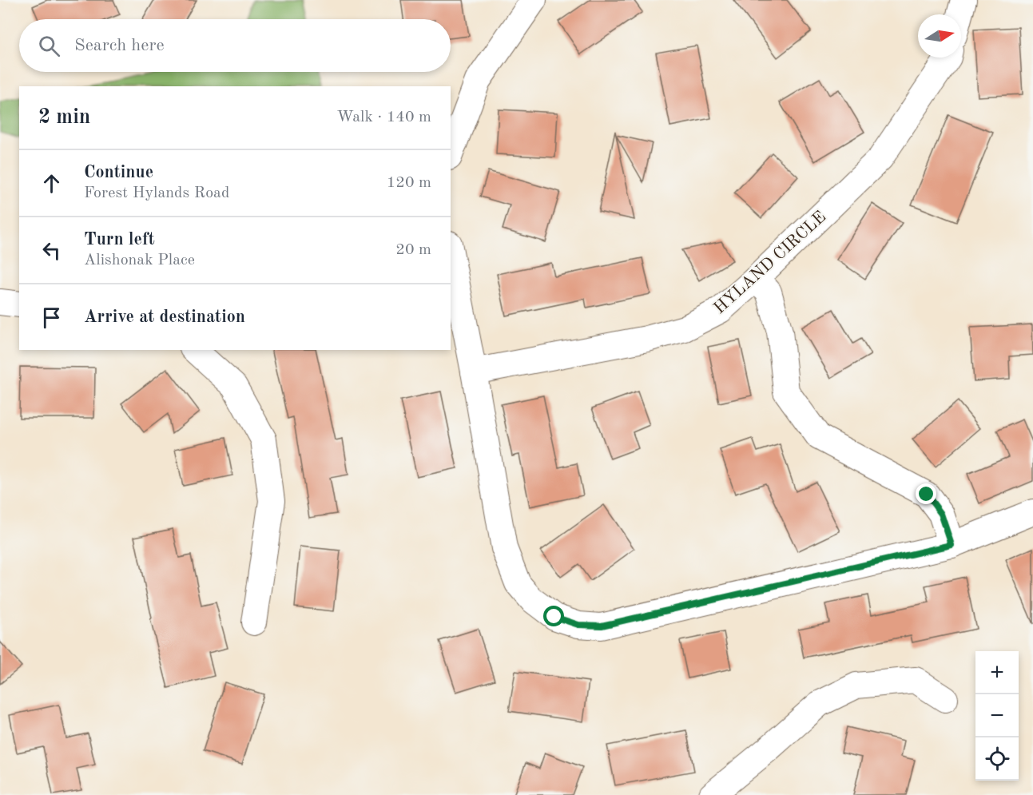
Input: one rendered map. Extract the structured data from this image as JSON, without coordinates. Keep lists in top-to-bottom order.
{
  "streets": {
    "street": ["HYLAND CIRCLE"]
  },
  "north": "right",
  "page": {
    "search": "Search here",
    "heading": ["2 min", "Walk · 140 m"],
    "list": [
      ["Continue", "Forest Hylands Road", "120 m"],
      ["Turn left", "Alishonak Place", "20 m"],
      "Arrive at destination"
    ],
    "map_buttons": ["+", "−"]
  }
}
